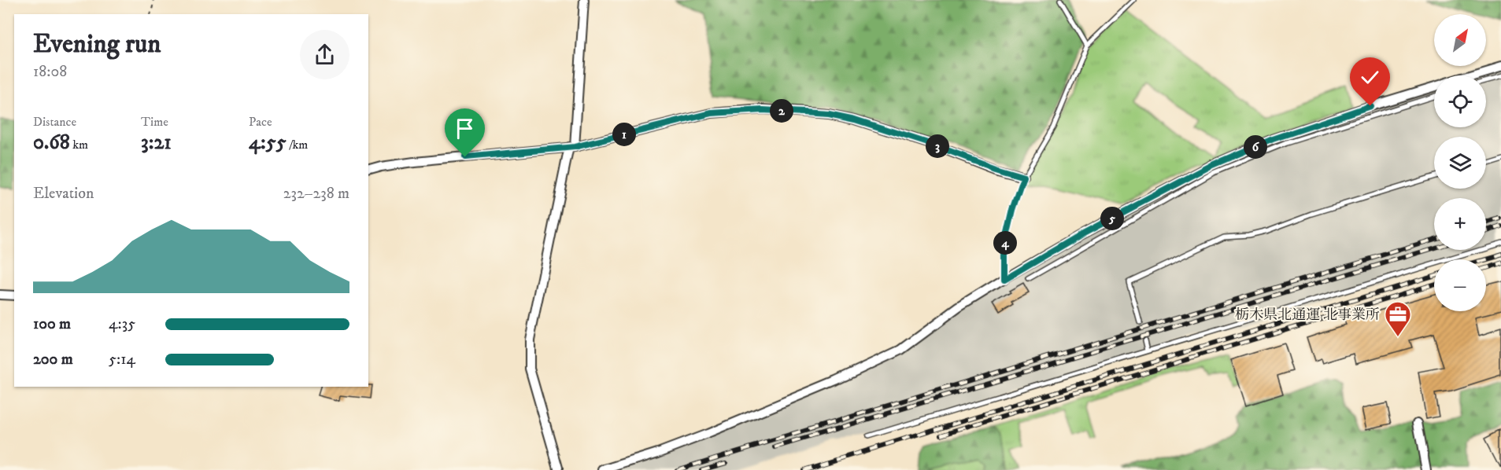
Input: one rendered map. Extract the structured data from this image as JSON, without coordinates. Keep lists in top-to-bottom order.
{
  "places": {
    "office": ["栃木県北通運 北事業所"]
  },
  "north": "top right",
  "page": {
    "map_buttons": ["+", "−"],
    "heading": ["Evening run", "18:08"],
    "stats": [
      ["Distance", "0.68 km"],
      ["Time", "3:21"],
      ["Pace", "4:55 /km"]
    ],
    "pins": [
      "2",
      "1",
      "3",
      "6",
      "5",
      "4"
    ],
    "chart": ["Elevation", "232–238 m"],
    "list": [
      {
        "name": "100 m",
        "note": "4:35"
      },
      {
        "name": "200 m",
        "note": "5:14"
      }
    ]
  }
}
